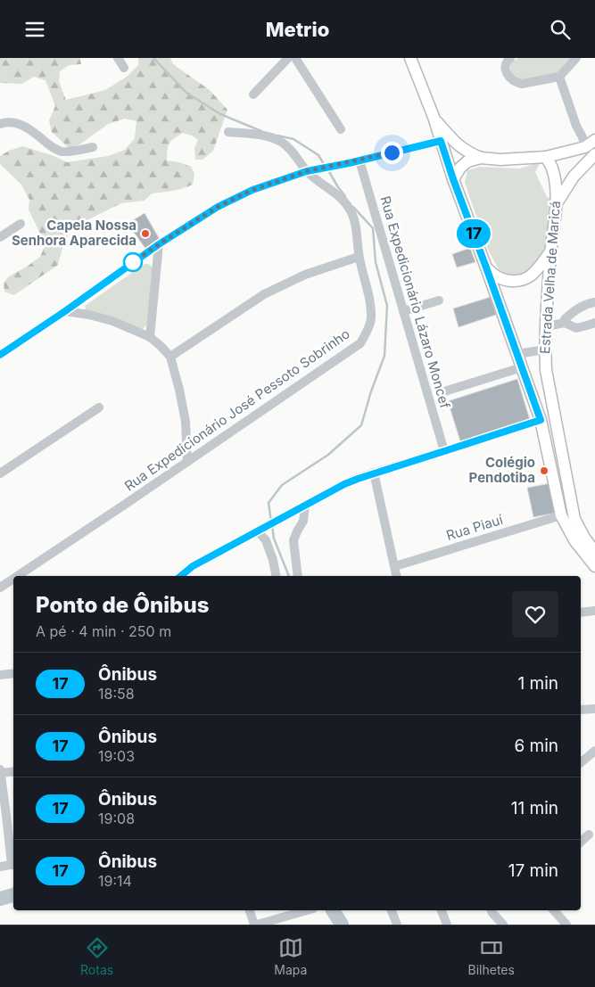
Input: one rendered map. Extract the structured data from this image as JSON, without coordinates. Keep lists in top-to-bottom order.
{
  "streets": {
    "main road": ["Estrada Velha de Maricá"],
    "street": ["Rua Expedicionário Lázaro Moncef", "Rua Expedicionário José Pessoto Sobrinho", "Rua Piauí"]
  },
  "crossings": [
    ["Estrada Velha de Maricá", "Rua Piauí"]
  ],
  "places": ["Capela Nossa Senhora Aparecida", "Colégio Pendotiba"],
  "lines": ["bus line 17"],
  "page": {
    "header": "Metrio",
    "on_map": "17",
    "heading": ["Ponto de Ônibus", "A pé · 4 min · 250 m"],
    "list": [
      {
        "mark": "17",
        "name": "Ônibus",
        "note": "18:58",
        "value": "1 min"
      },
      {
        "mark": "17",
        "name": "Ônibus",
        "note": "19:03",
        "value": "6 min"
      },
      {
        "mark": "17",
        "name": "Ônibus",
        "note": "19:08",
        "value": "11 min"
      },
      {
        "mark": "17",
        "name": "Ônibus",
        "note": "19:14",
        "value": "17 min"
      }
    ],
    "tabs": ["Rotas", "Mapa", "Bilhetes"]
  }
}
